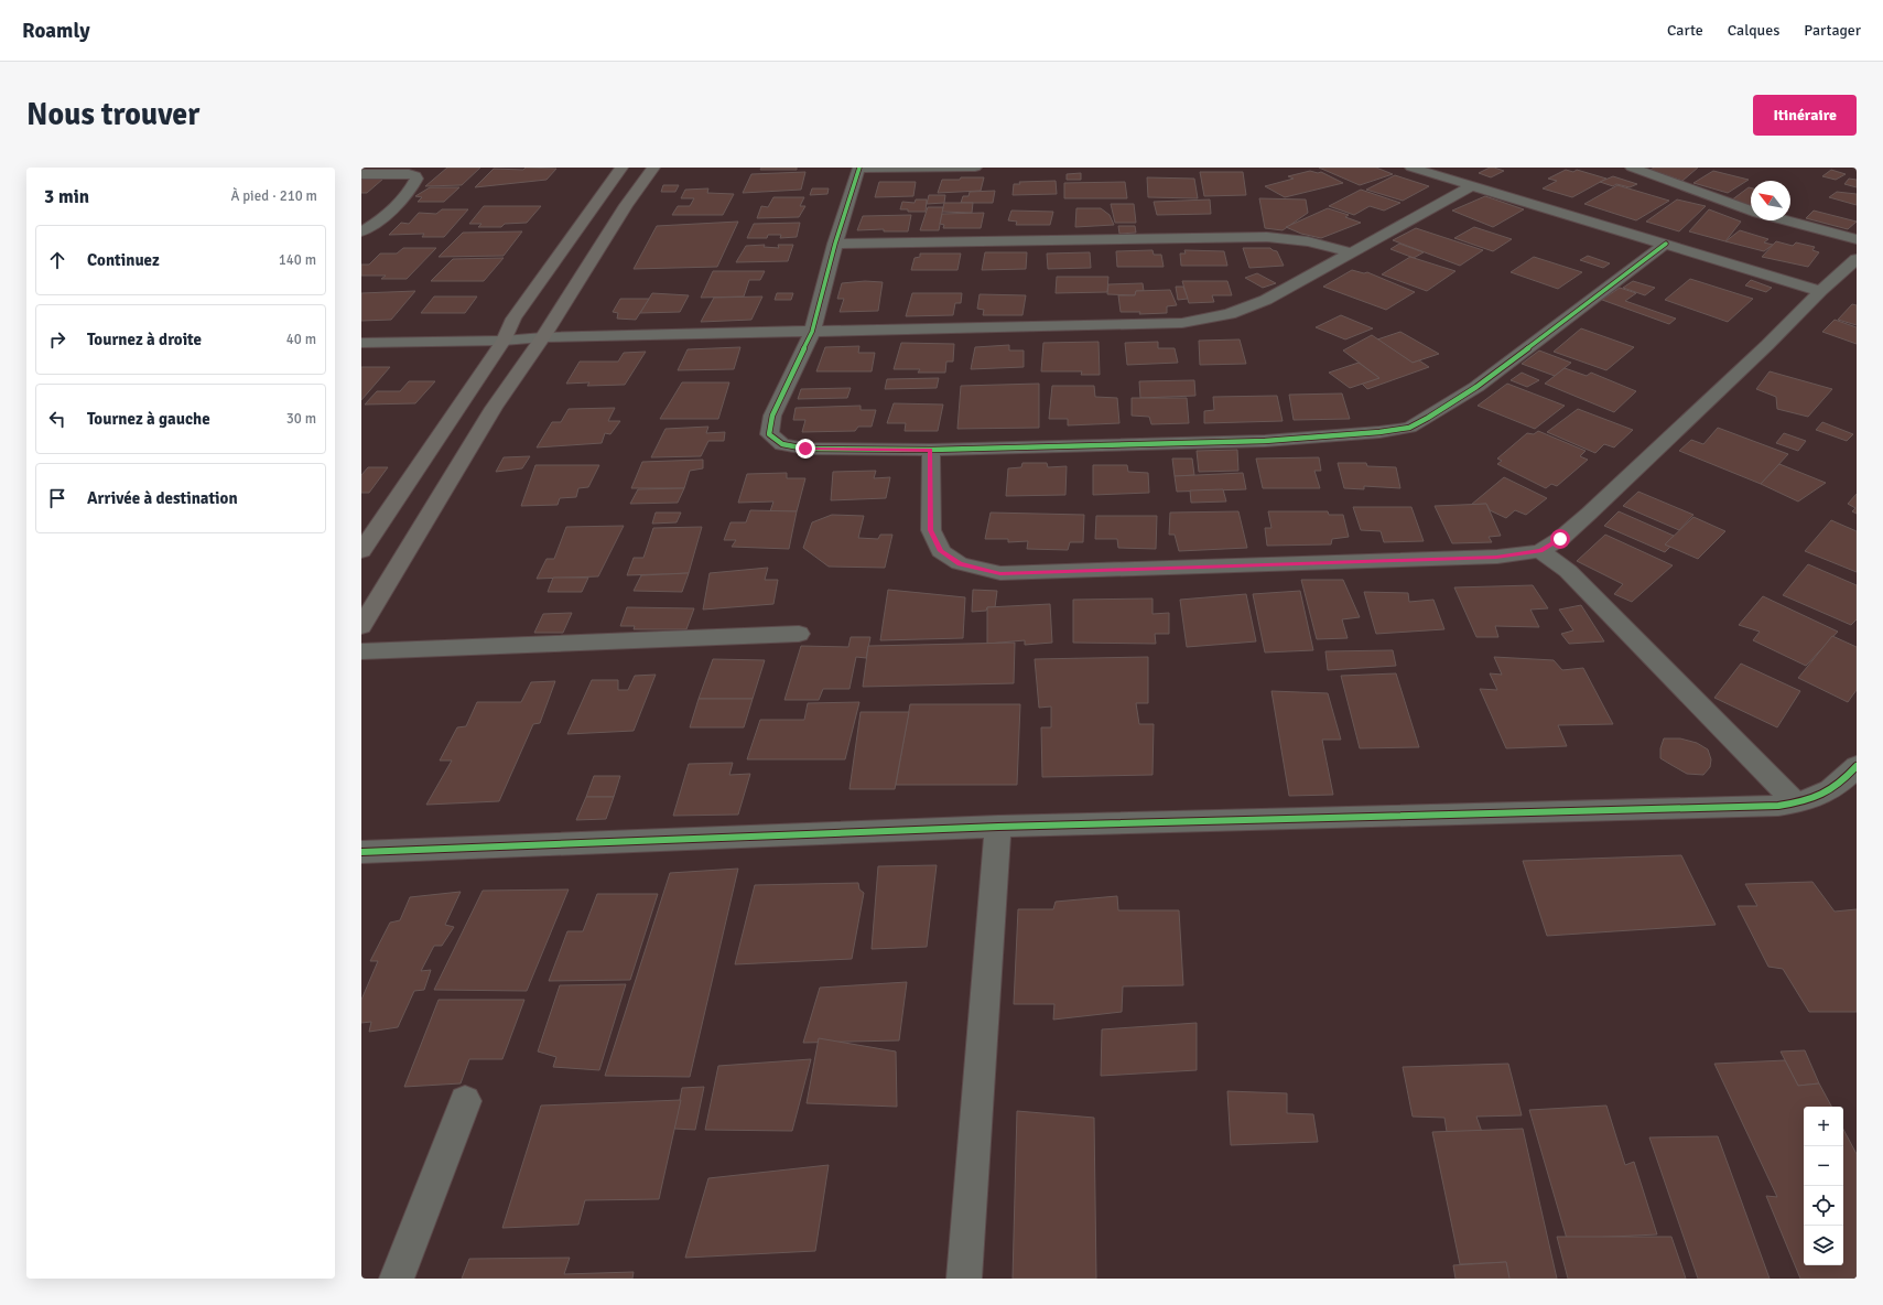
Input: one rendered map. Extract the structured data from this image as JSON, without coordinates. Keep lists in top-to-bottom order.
{
  "north": "top left",
  "page": {
    "header": "Roamly",
    "nav": ["Carte", "Calques", "Partager"],
    "buttons": "Itinéraire",
    "title": "Nous trouver",
    "heading": ["3 min", "À pied · 210 m"],
    "list": [
      ["Continuez", "140 m"],
      ["Tournez à droite", "40 m"],
      ["Tournez à gauche", "30 m"],
      "Arrivée à destination"
    ],
    "map_buttons": ["+", "−"]
  }
}
